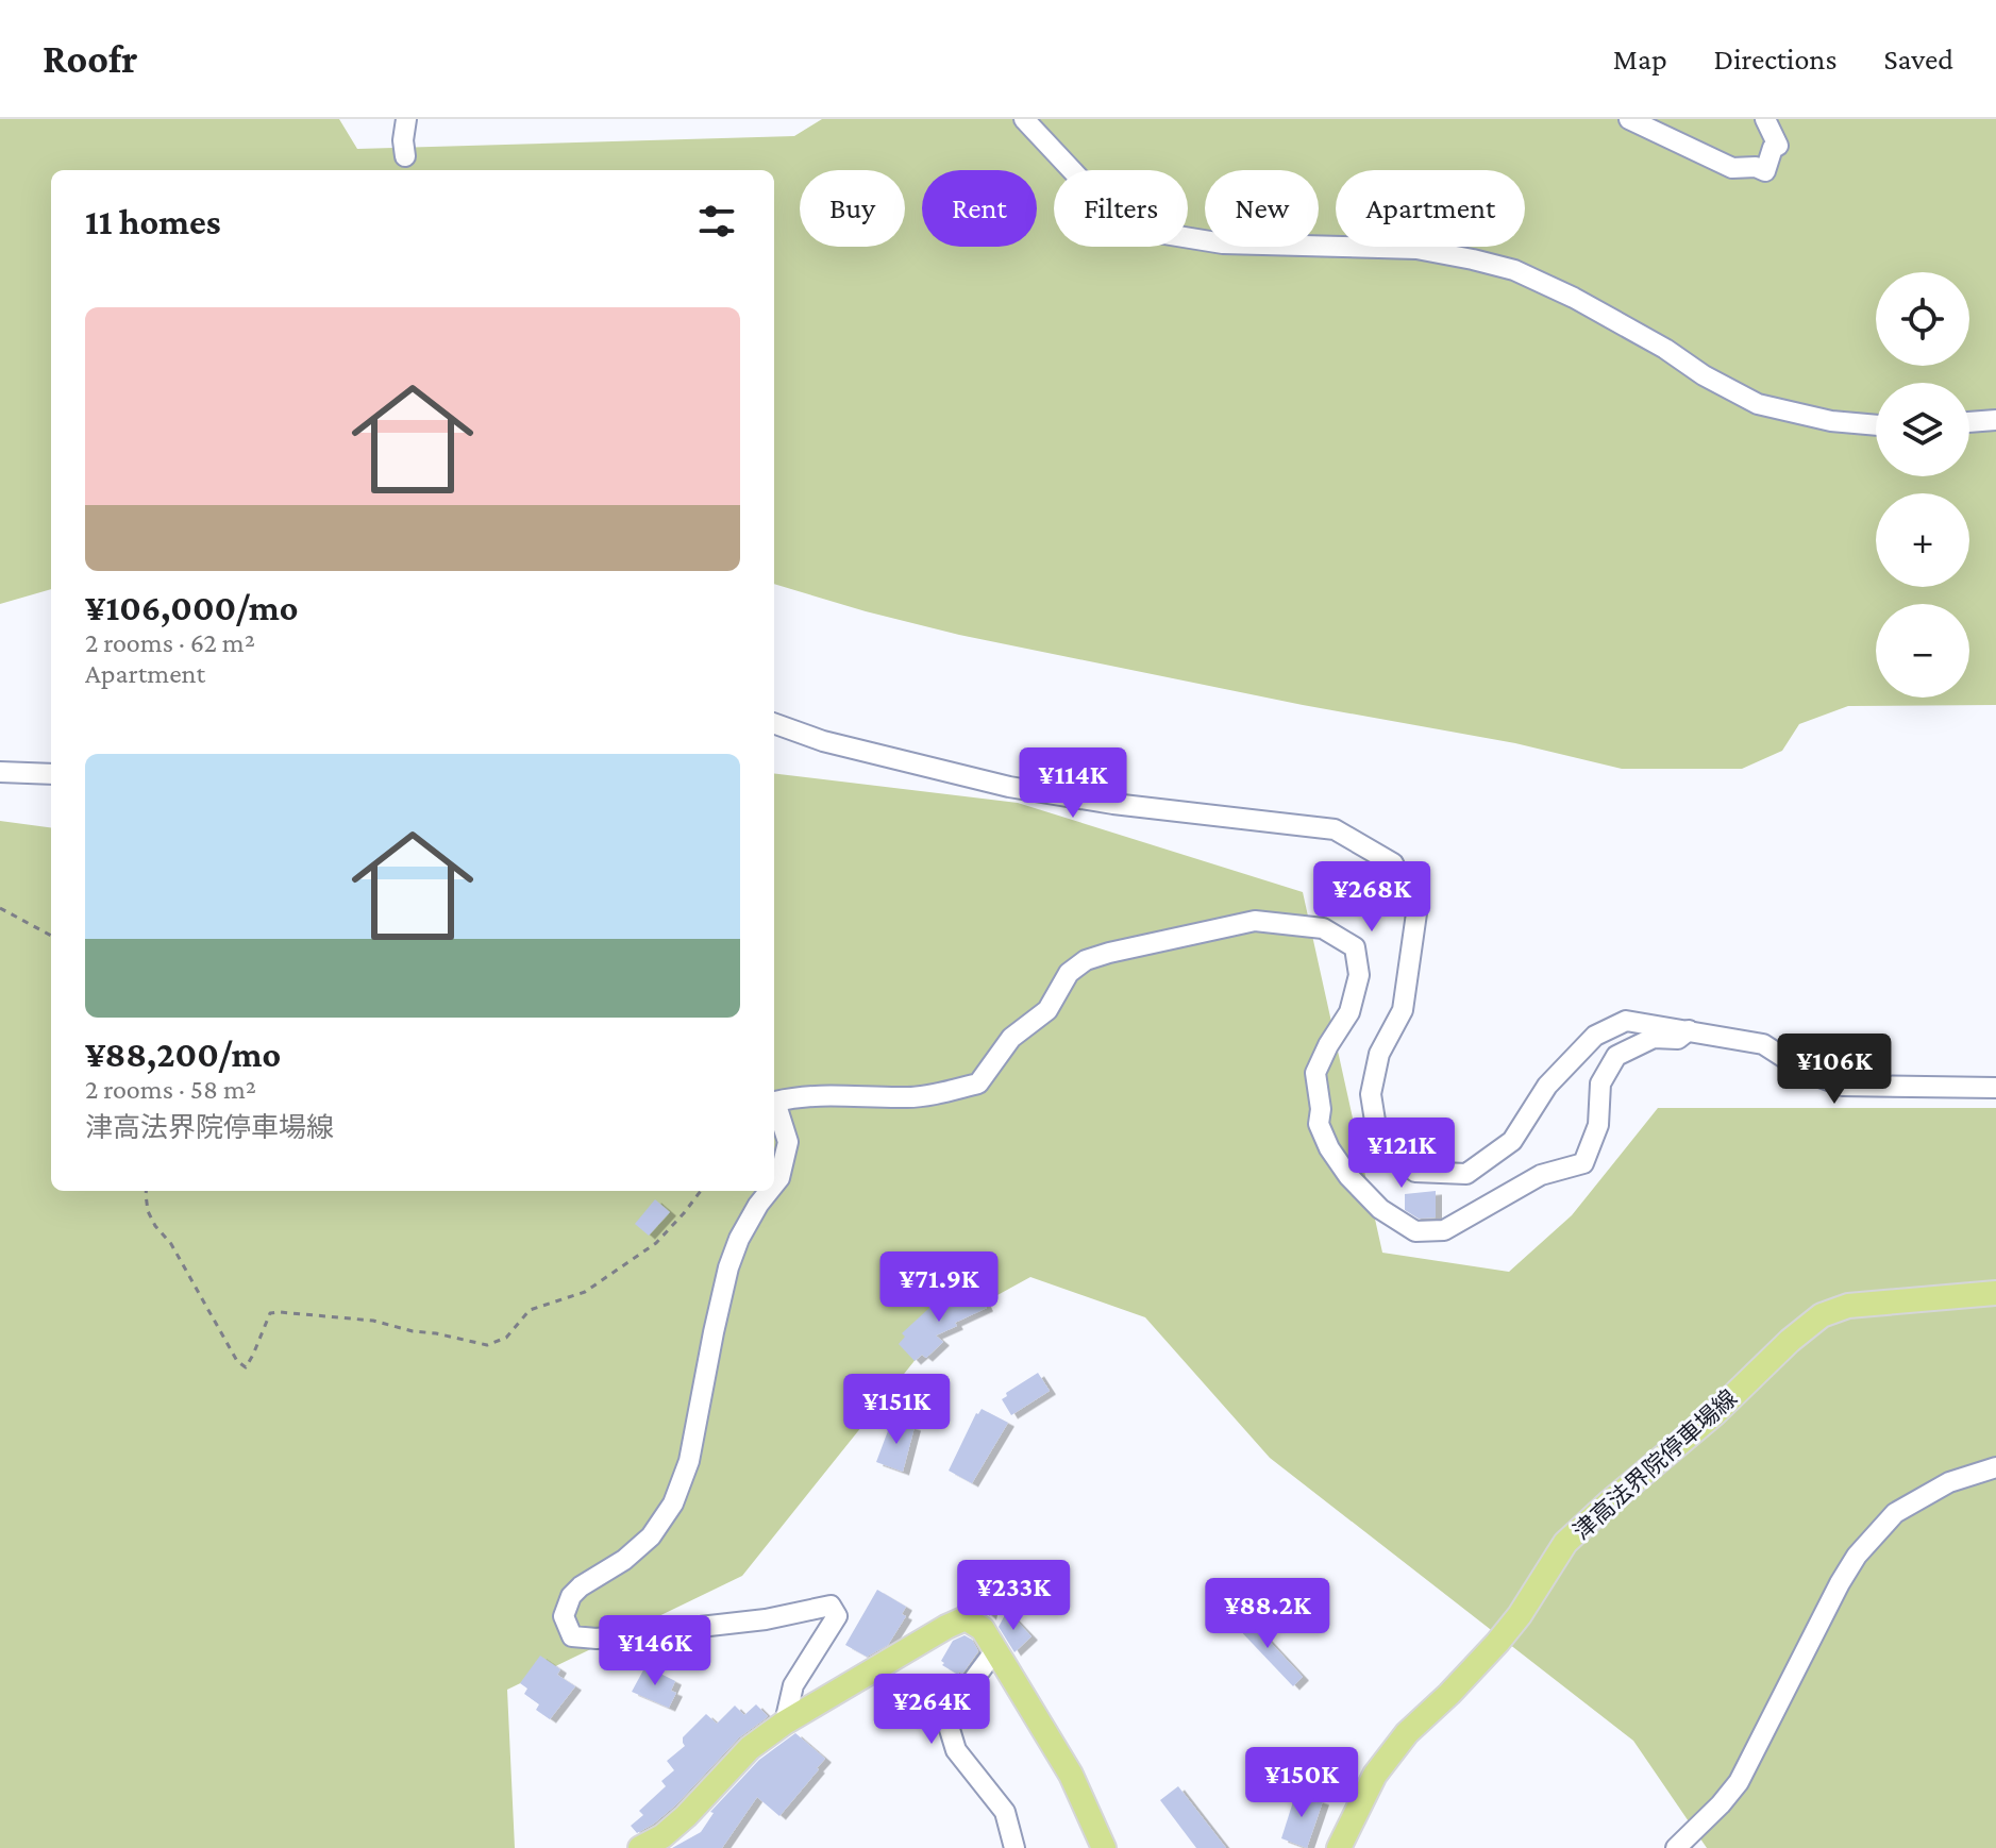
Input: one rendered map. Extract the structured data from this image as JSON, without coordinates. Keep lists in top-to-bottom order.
{
  "streets": {
    "main road": ["津高法界院停車場線"]
  },
  "page": {
    "header": "Roofr",
    "nav": ["Map", "Directions", "Saved"],
    "chip": [
      "Buy",
      "Rent",
      "Filters",
      "New",
      "Apartment"
    ],
    "heading": "11 homes",
    "map_buttons": ["+", "−"],
    "list": [
      {
        "name": "¥106,000/mo",
        "note": "2 rooms · 62 m² · Apartment"
      },
      {
        "name": "¥88,200/mo",
        "note": "2 rooms · 58 m² · 津高法界院停車場線"
      }
    ],
    "price": [
      "¥114K",
      "¥268K",
      "¥106K",
      "¥121K",
      "¥71.9K",
      "¥151K",
      "¥233K",
      "¥88.2K",
      "¥146K",
      "¥264K",
      "¥150K"
    ]
  }
}
